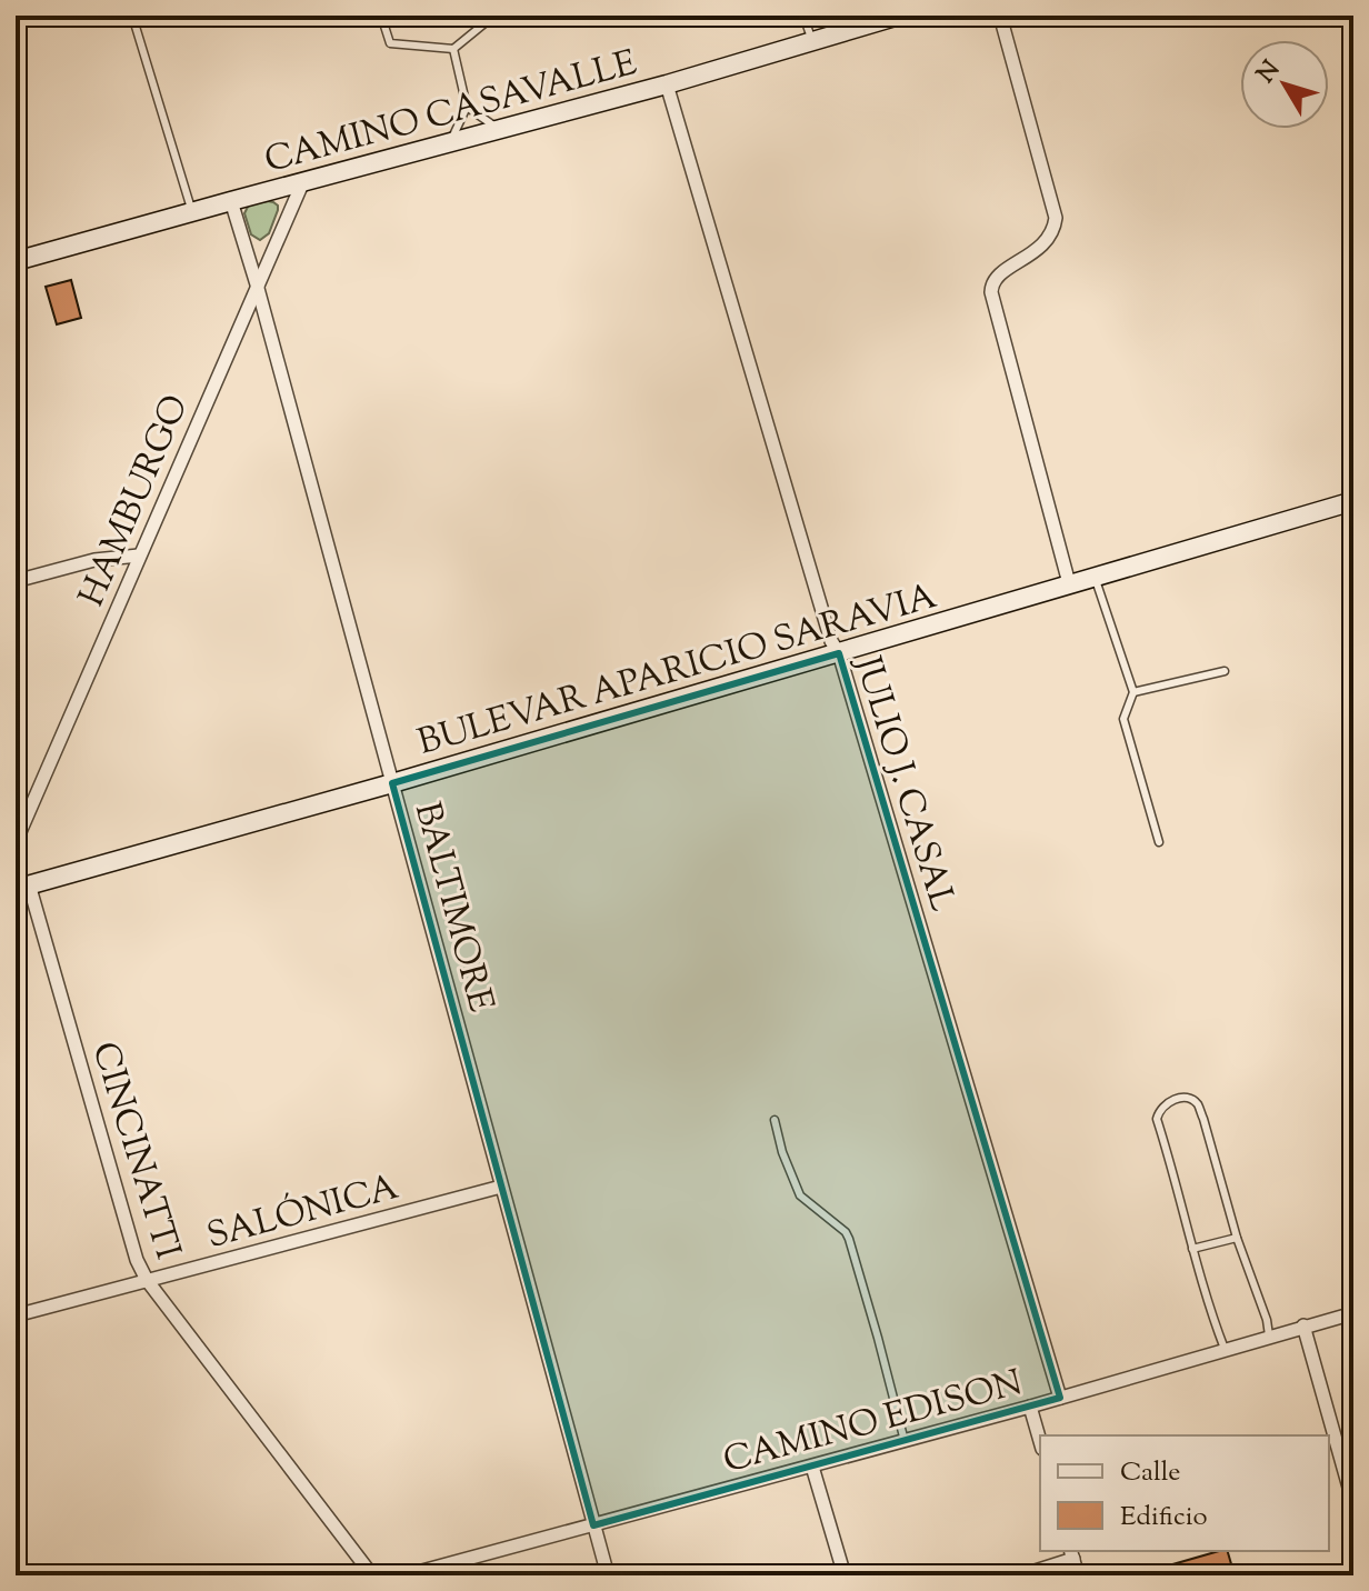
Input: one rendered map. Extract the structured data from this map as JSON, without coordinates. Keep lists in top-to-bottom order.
{
  "streets": {
    "street": [
      "CAMINO CASAVALLE",
      "HAMBURGO",
      "BULEVAR APARICIO SARAVIA",
      "JULIO J. CASAL",
      "BALTIMORE",
      "CINCINATTI",
      "SALÓNICA",
      "CAMINO EDISON"
    ]
  },
  "crossings": [
    ["CAMINO CASAVALLE", "HAMBURGO"],
    ["CAMINO CASAVALLE", "JULIO J. CASAL"],
    ["CAMINO CASAVALLE", "BALTIMORE"],
    ["HAMBURGO", "BALTIMORE"],
    ["BULEVAR APARICIO SARAVIA", "JULIO J. CASAL"],
    ["BULEVAR APARICIO SARAVIA", "BALTIMORE"],
    ["BULEVAR APARICIO SARAVIA", "CINCINATTI"],
    ["JULIO J. CASAL", "CAMINO EDISON"],
    ["BALTIMORE", "SALÓNICA"],
    ["BALTIMORE", "CAMINO EDISON"],
    ["CINCINATTI", "SALÓNICA"]
  ],
  "legend": ["Calle", "Edificio"],
  "north": "top left"
}
